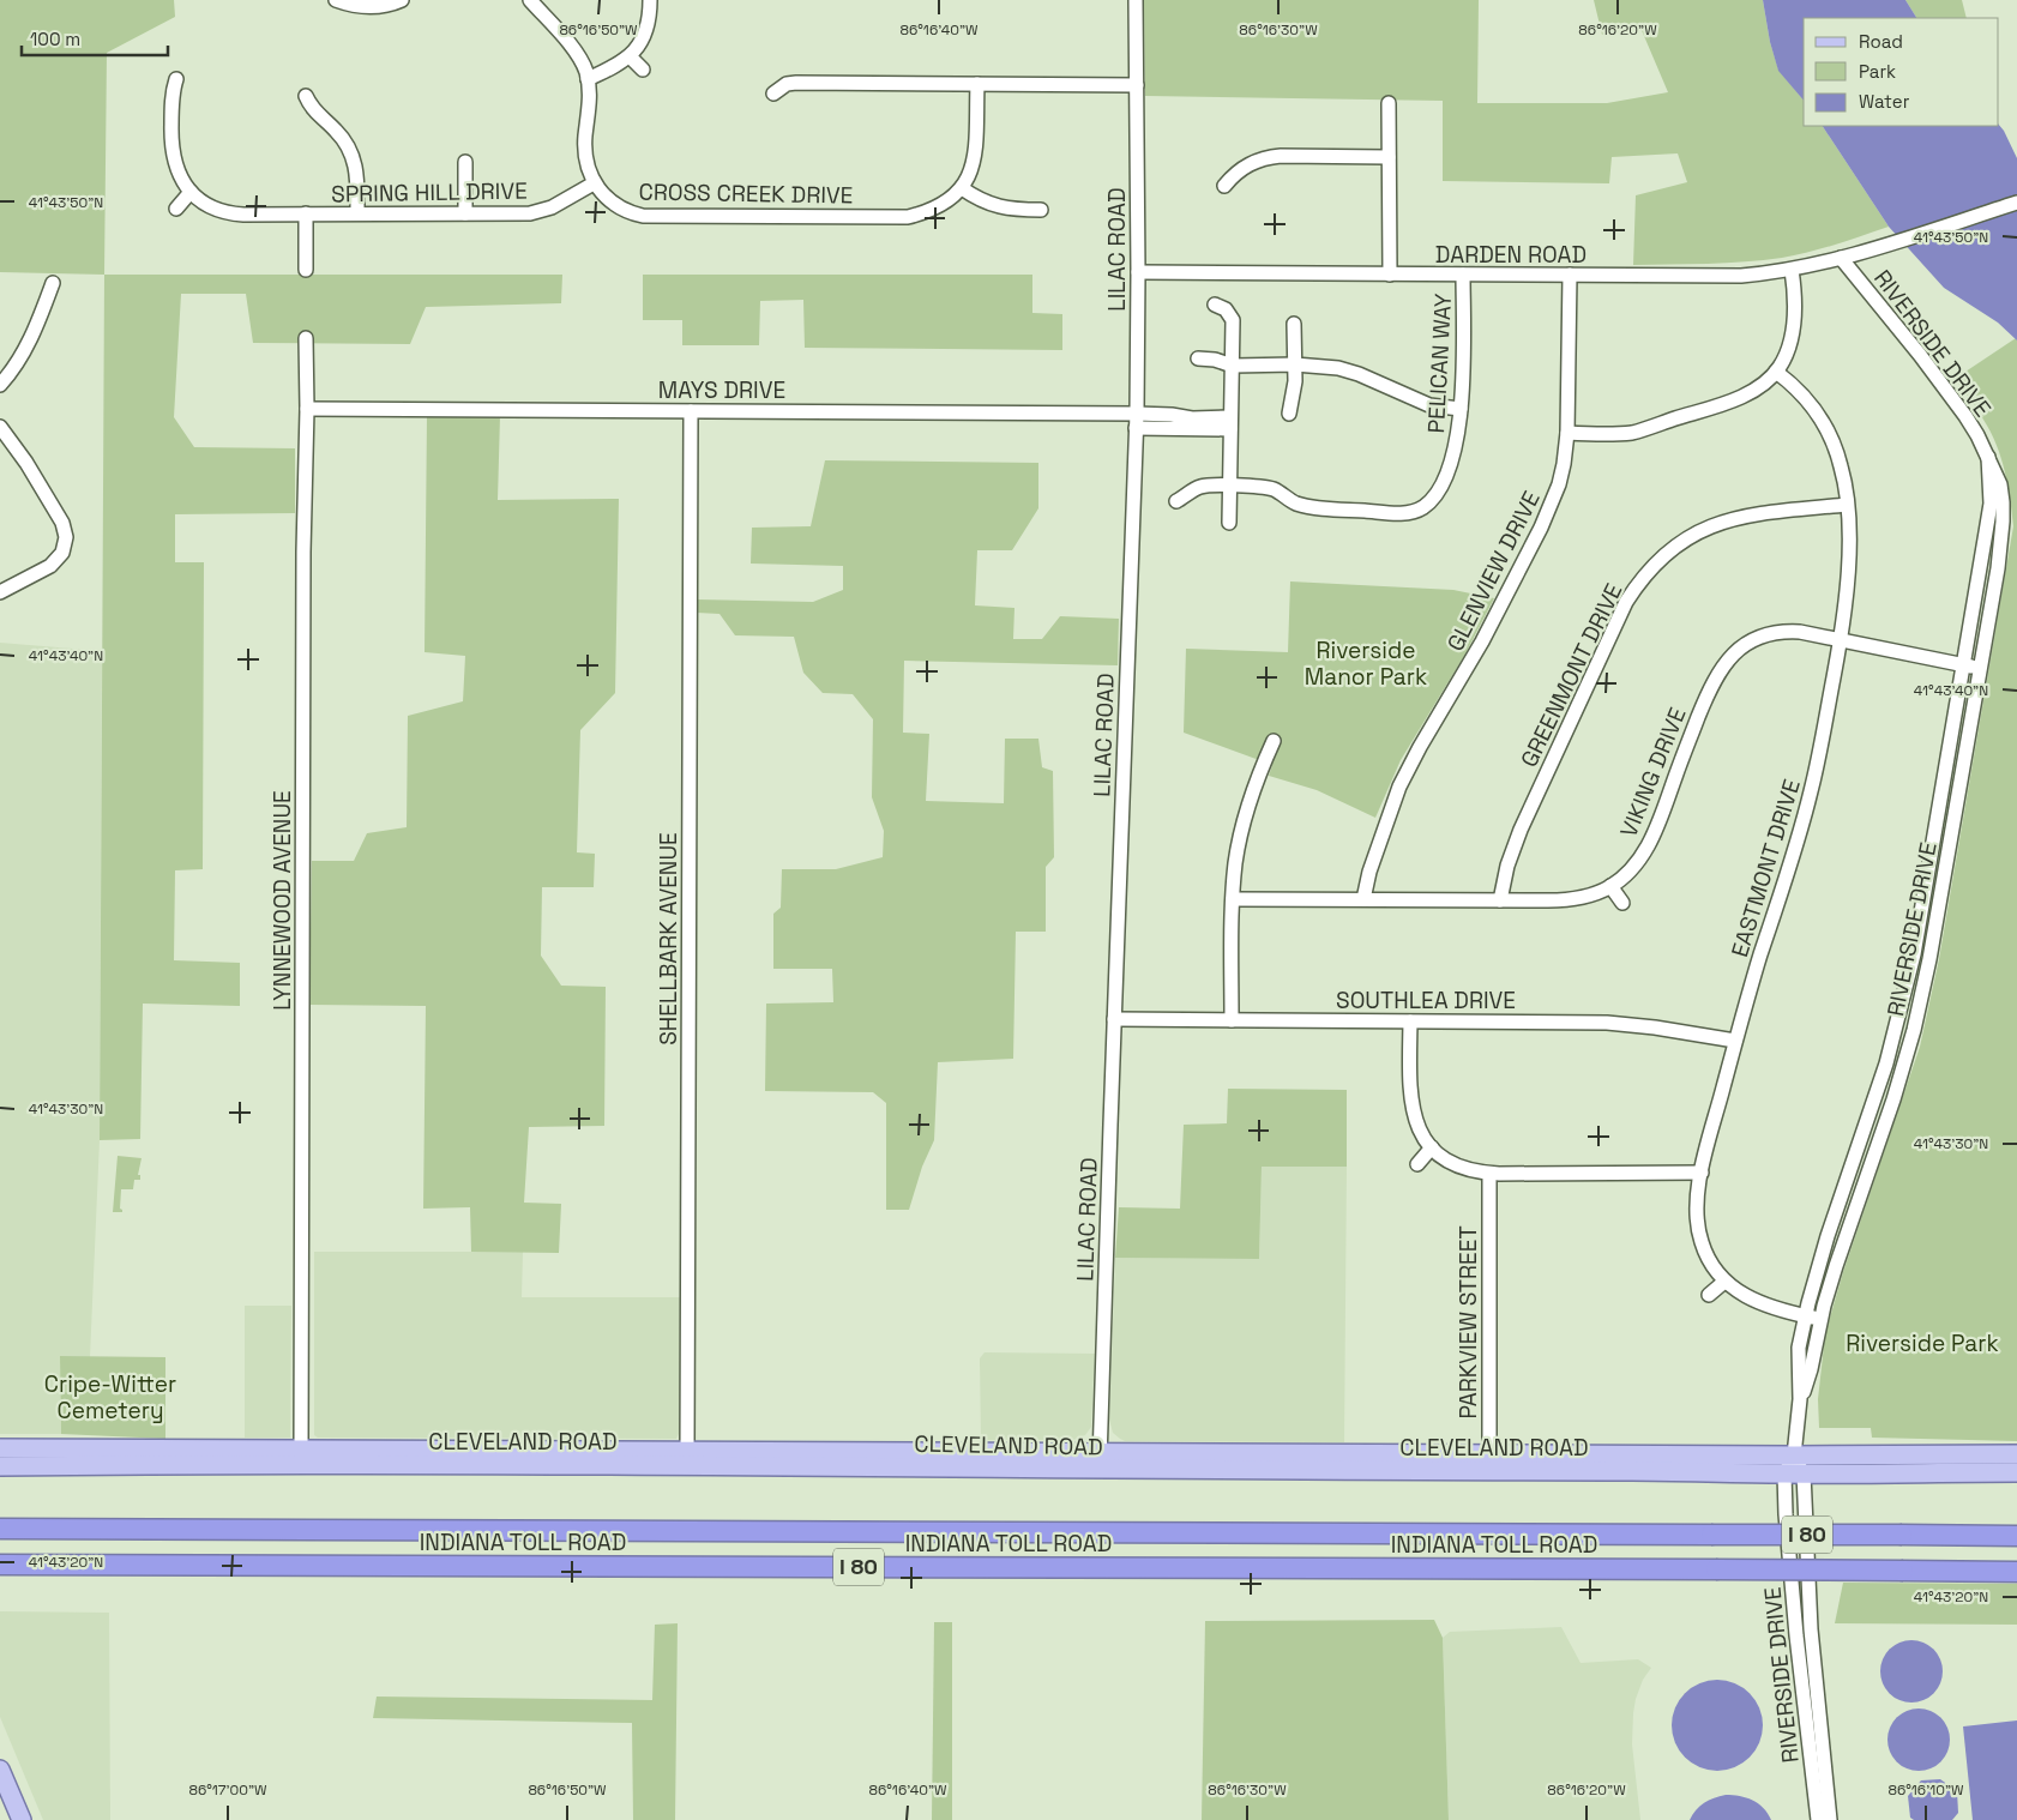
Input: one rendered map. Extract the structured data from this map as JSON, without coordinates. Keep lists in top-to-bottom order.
{
  "streets": {
    "highway": ["I 80", "INDIANA TOLL ROAD"],
    "main road": ["CLEVELAND ROAD"],
    "street": [
      "SPRING HILL DRIVE",
      "CROSS CREEK DRIVE",
      "LILAC ROAD",
      "DARDEN ROAD",
      "RIVERSIDE DRIVE",
      "PELICAN WAY",
      "MAYS DRIVE",
      "GLENVIEW DRIVE",
      "GREENMONT DRIVE",
      "VIKING DRIVE",
      "EASTMONT DRIVE",
      "LYNNEWOOD AVENUE",
      "SHELLBARK AVENUE",
      "SOUTHLEA DRIVE",
      "PARKVIEW STREET"
    ]
  },
  "crossings": [
    ["SPRING HILL DRIVE", "CROSS CREEK DRIVE"],
    ["LILAC ROAD", "DARDEN ROAD"],
    ["LILAC ROAD", "MAYS DRIVE"],
    ["LILAC ROAD", "SOUTHLEA DRIVE"],
    ["LILAC ROAD", "CLEVELAND ROAD"],
    ["DARDEN ROAD", "RIVERSIDE DRIVE"],
    ["DARDEN ROAD", "PELICAN WAY"],
    ["DARDEN ROAD", "GLENVIEW DRIVE"],
    ["RIVERSIDE DRIVE", "VIKING DRIVE"],
    ["RIVERSIDE DRIVE", "EASTMONT DRIVE"],
    ["RIVERSIDE DRIVE", "CLEVELAND ROAD"],
    ["MAYS DRIVE", "LYNNEWOOD AVENUE"],
    ["MAYS DRIVE", "SHELLBARK AVENUE"],
    ["GLENVIEW DRIVE", "VIKING DRIVE"],
    ["GREENMONT DRIVE", "VIKING DRIVE"],
    ["GREENMONT DRIVE", "EASTMONT DRIVE"],
    ["VIKING DRIVE", "EASTMONT DRIVE"],
    ["EASTMONT DRIVE", "SOUTHLEA DRIVE"],
    ["LYNNEWOOD AVENUE", "CLEVELAND ROAD"],
    ["SHELLBARK AVENUE", "CLEVELAND ROAD"],
    ["PARKVIEW STREET", "CLEVELAND ROAD"]
  ],
  "parks": ["Riverside Manor Park", "Riverside Park", "Cripe-Witter Cemetery"],
  "legend": ["Road", "Park", "Water"],
  "scale_bar": "100 m",
  "coordinates": [
    "86°16'50\"W",
    "86°16'40\"W",
    "86°16'30\"W",
    "86°16'20\"W",
    "41°43'50\"N",
    "41°43'40\"N",
    "41°43'30\"N",
    "41°43'20\"N",
    "86°17'00\"W",
    "86°16'10\"W"
  ]
}
